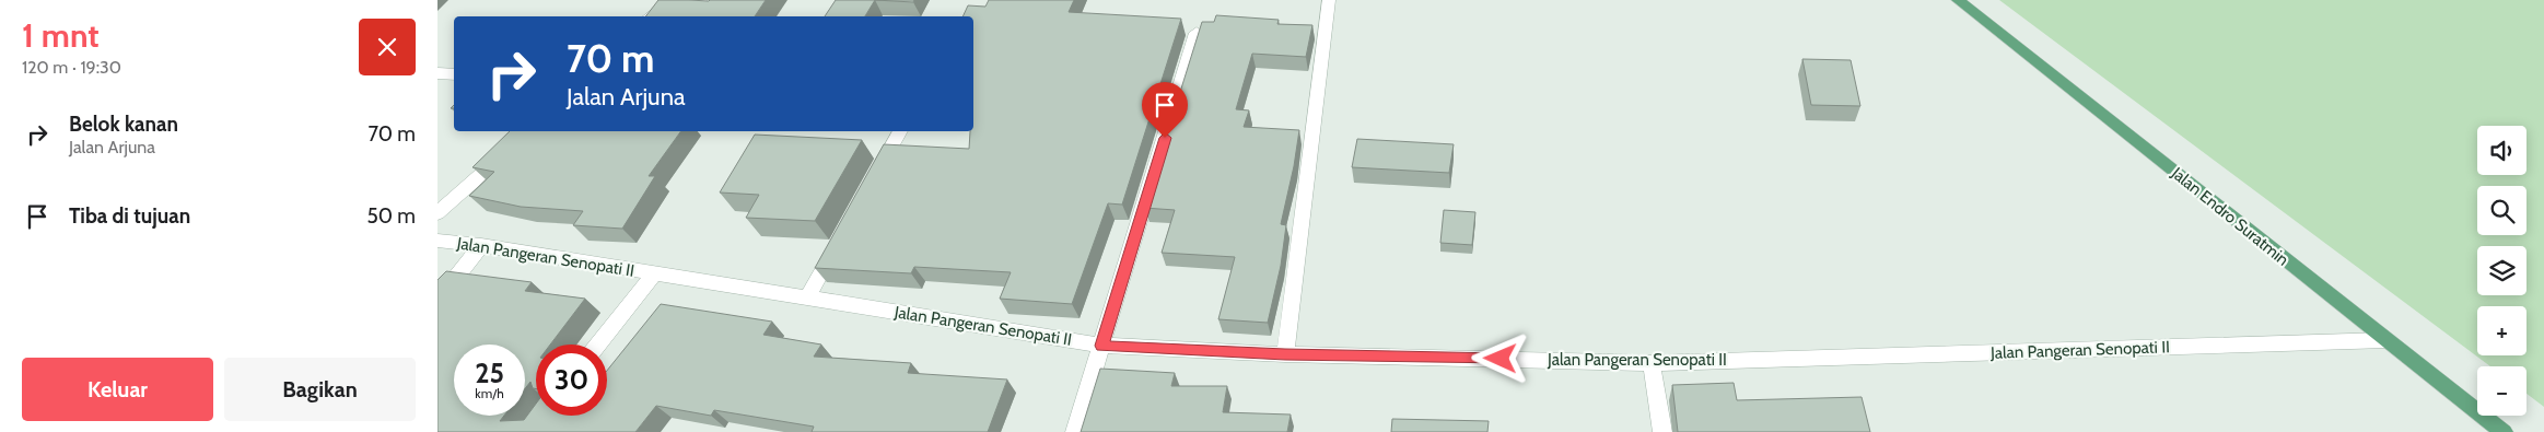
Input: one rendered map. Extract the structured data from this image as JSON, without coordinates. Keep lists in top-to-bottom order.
{
  "streets": {
    "main road": ["Jalan Endro Suratmin"],
    "street": ["Jalan Pangeran Senopati II"]
  },
  "crossings": [
    ["Jalan Endro Suratmin", "Jalan Pangeran Senopati II"]
  ],
  "page": {
    "heading": ["1 mnt", "120 m · 19:30"],
    "turn": ["70 m", "Jalan Arjuna"],
    "list": [
      {
        "name": "Belok kanan",
        "note": "Jalan Arjuna",
        "value": "70 m"
      },
      {
        "name": "Tiba di tujuan",
        "value": "50 m"
      }
    ],
    "map_buttons": ["+", "−"],
    "speed": "25 km/h",
    "limit": "30",
    "buttons": ["Keluar", "Bagikan"]
  }
}
